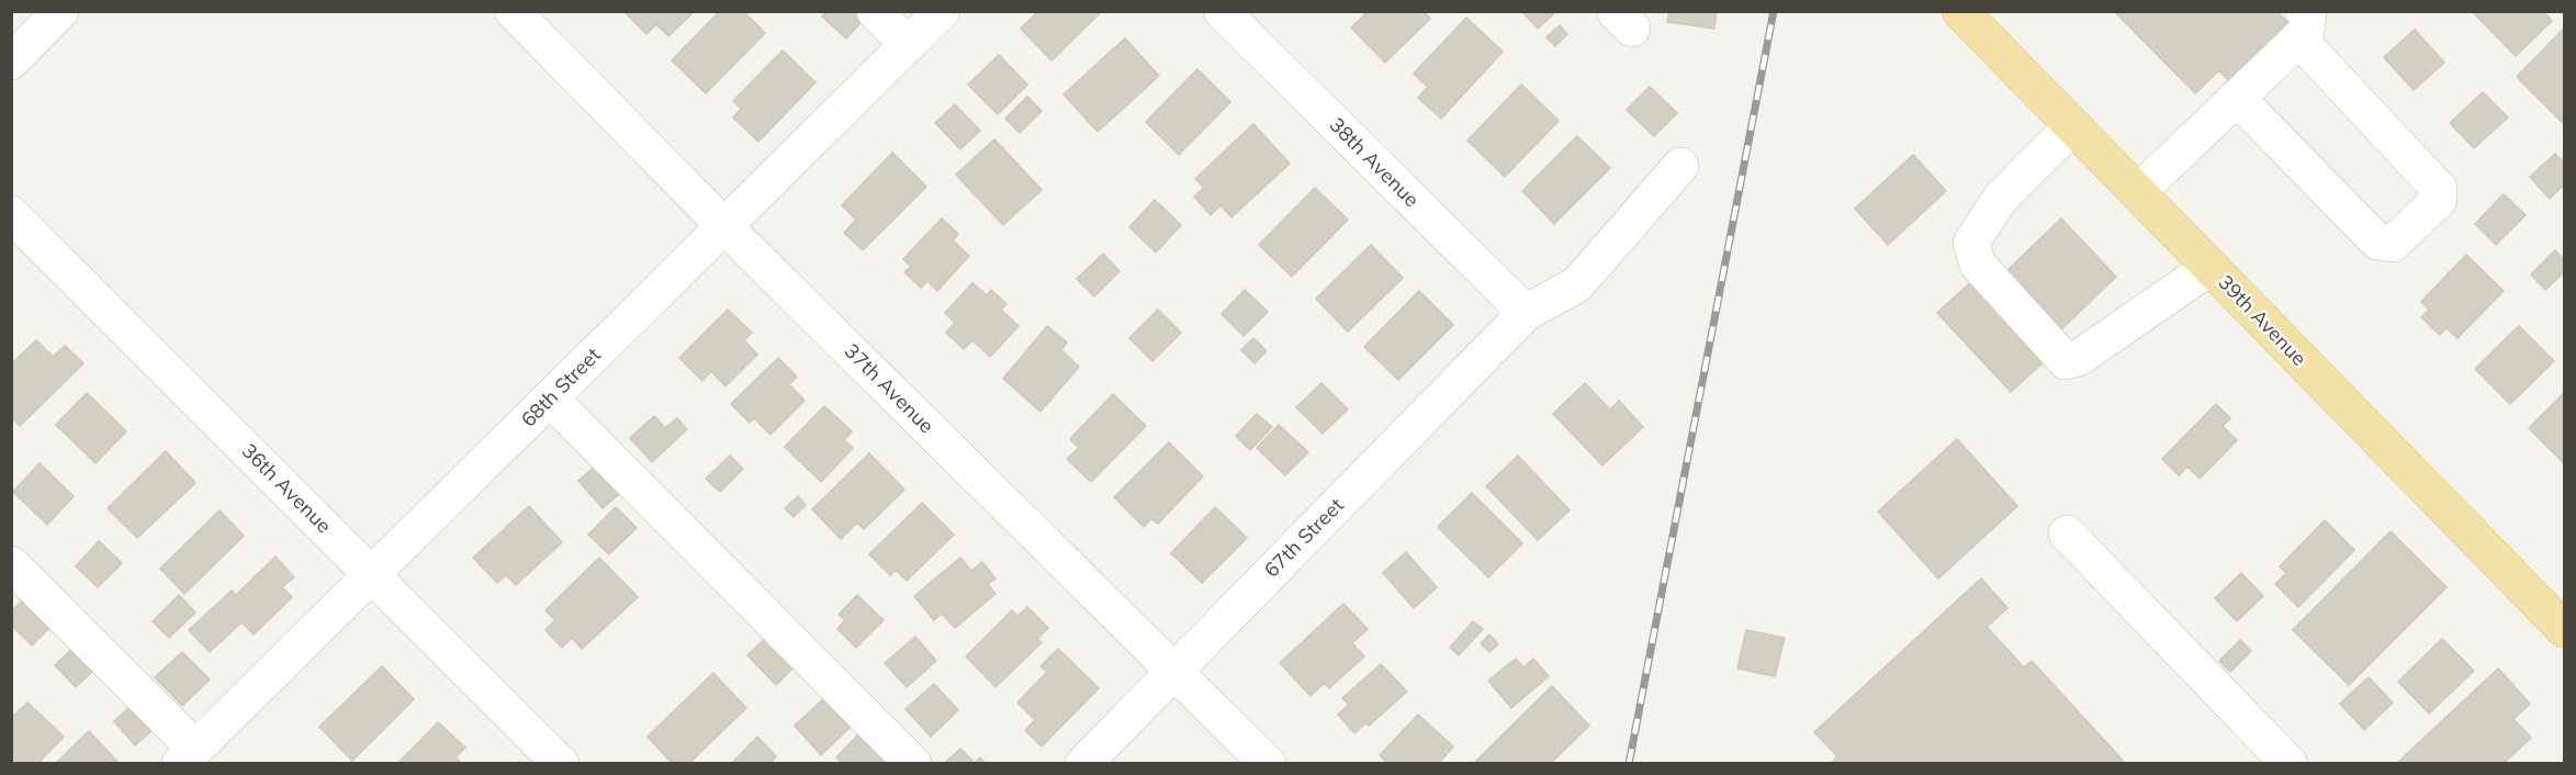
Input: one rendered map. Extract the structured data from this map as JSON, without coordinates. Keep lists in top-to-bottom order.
{
  "streets": {
    "main road": ["39th Avenue"],
    "street": [
      "38th Avenue",
      "68th Street",
      "37th Avenue",
      "36th Avenue",
      "67th Street"
    ]
  },
  "crossings": [
    ["38th Avenue", "67th Street"],
    ["68th Street", "37th Avenue"],
    ["68th Street", "36th Avenue"],
    ["37th Avenue", "67th Street"]
  ]
}
